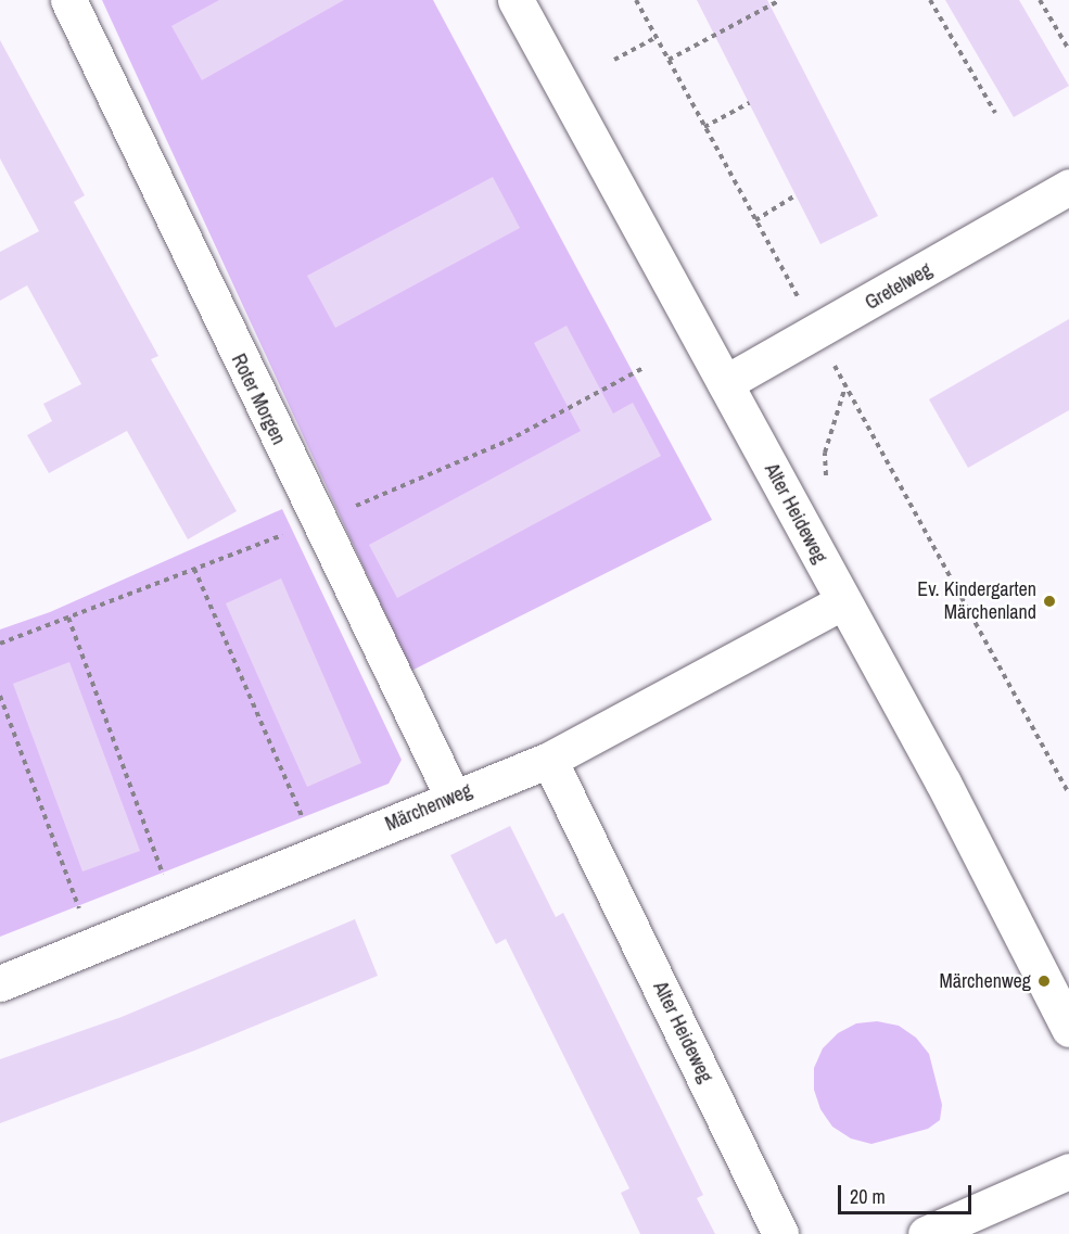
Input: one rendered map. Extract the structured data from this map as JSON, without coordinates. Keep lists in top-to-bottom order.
{
  "streets": {
    "street": [
      "Gretelweg",
      "Roter Morgen",
      "Alter Heideweg",
      "Märchenweg"
    ]
  },
  "crossings": [
    ["Gretelweg", "Alter Heideweg"],
    ["Roter Morgen", "Märchenweg"],
    ["Alter Heideweg", "Märchenweg"]
  ],
  "places": ["Ev. Kindergarten Märchenland", "Märchenweg"],
  "scale_bar": "20 m"
}
